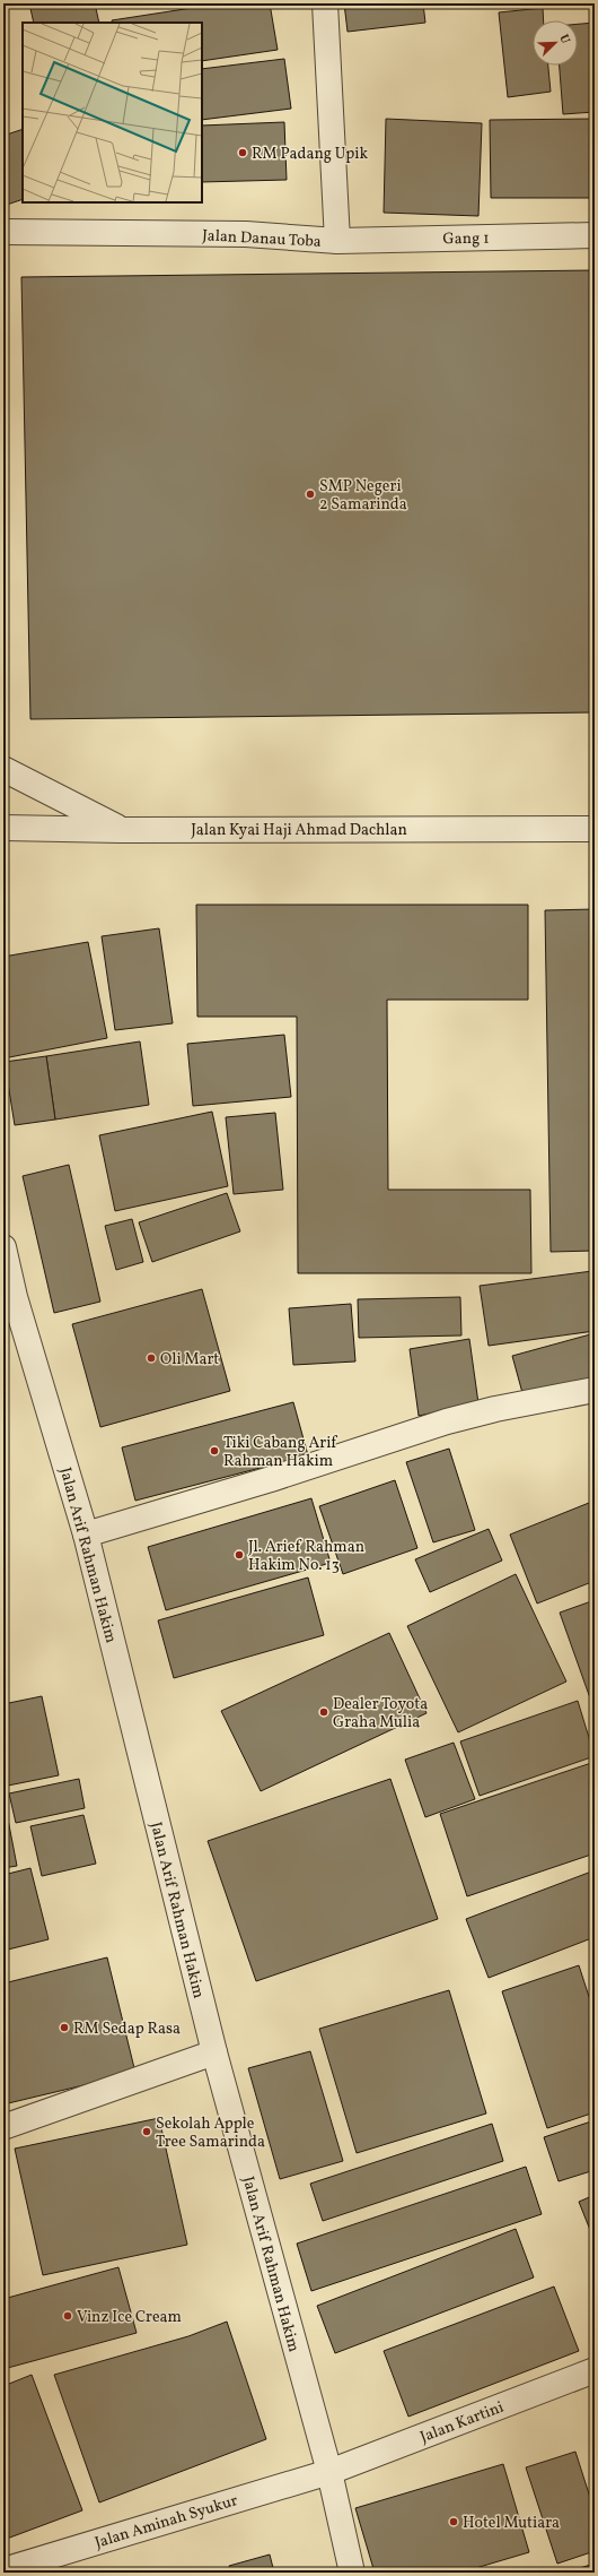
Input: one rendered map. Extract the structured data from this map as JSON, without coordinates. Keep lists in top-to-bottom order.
{
  "streets": {
    "street": [
      "Jalan Danau Toba",
      "Gang 1",
      "Jalan Kyai Haji Ahmad Dachlan",
      "Jalan Arif Rahman Hakim",
      "Jalan Kartini",
      "Jalan Aminah Syukur"
    ]
  },
  "crossings": [
    ["Jalan Danau Toba", "Gang 1"],
    ["Jalan Arif Rahman Hakim", "Jalan Kartini"],
    ["Jalan Arif Rahman Hakim", "Jalan Aminah Syukur"],
    ["Jalan Kartini", "Jalan Aminah Syukur"]
  ],
  "places": [
    "RM Padang Upik",
    "SMP Negeri 2 Samarinda",
    "Oli Mart",
    "Tiki Cabang Arif Rahman Hakim",
    "Jl. Arief Rahman Hakim No. 13",
    "Dealer Toyota Graha Mulia",
    "RM Sedap Rasa",
    "Sekolah Apple Tree Samarinda",
    "Vinz Ice Cream",
    "Hotel Mutiara"
  ],
  "north": "top right"
}
